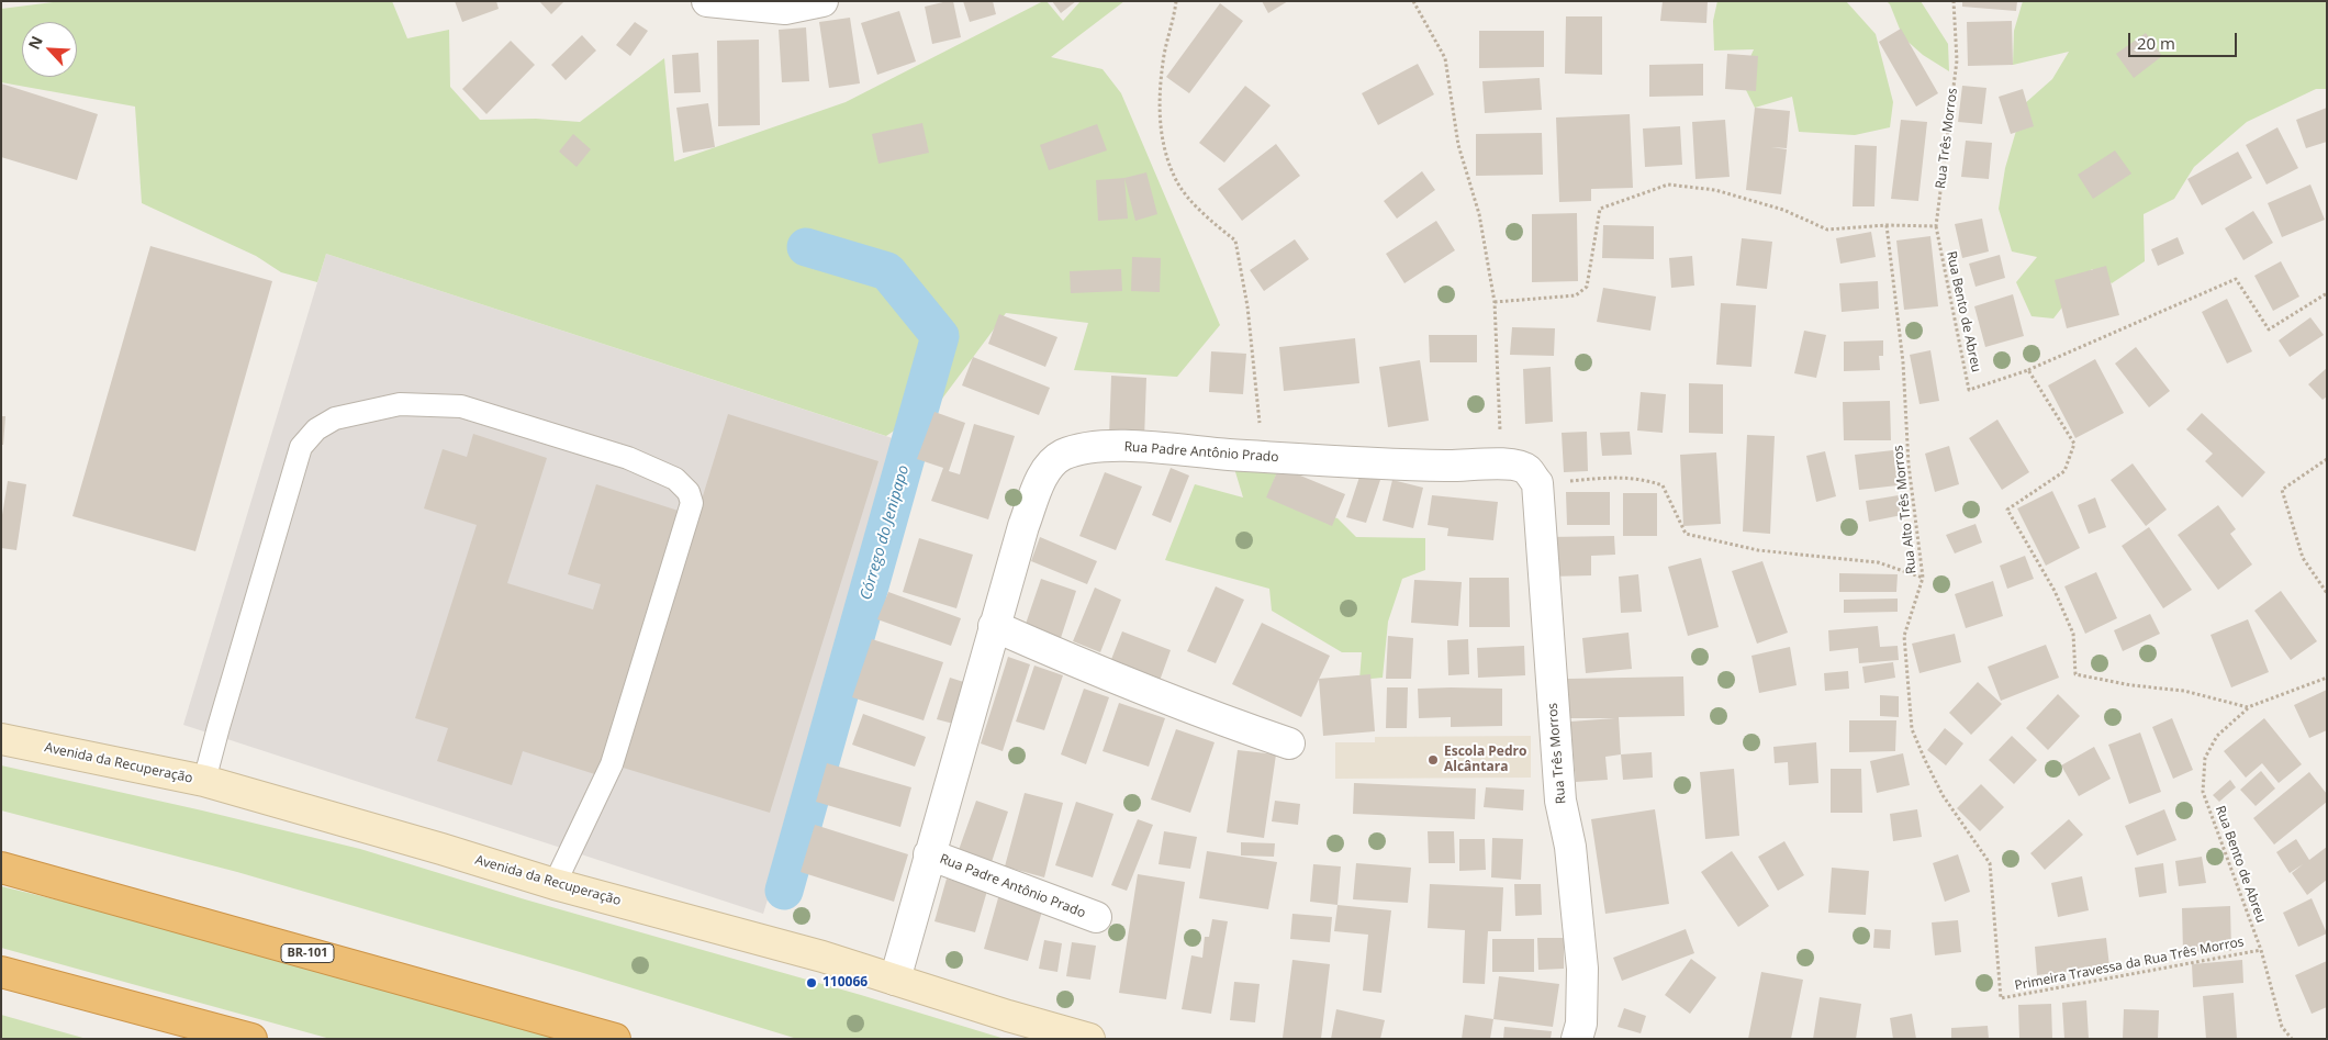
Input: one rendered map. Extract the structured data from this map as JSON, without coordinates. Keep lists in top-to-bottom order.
{
  "streets": {
    "highway": ["BR-101"],
    "main road": ["Avenida da Recuperação"],
    "street": ["Rua Três Morros", "Rua Padre Antônio Prado"],
    "path": ["Rua Bento de Abreu", "Rua Alto Três Morros", "Primeira Travessa da Rua Três Morros"]
  },
  "crossings": [
    ["Rua Três Morros", "Rua Bento de Abreu"],
    ["Rua Três Morros", "Rua Padre Antônio Prado"],
    ["Rua Bento de Abreu", "Primeira Travessa da Rua Três Morros"],
    ["Rua Padre Antônio Prado", "Avenida da Recuperação"],
    ["Rua Alto Três Morros", "Primeira Travessa da Rua Três Morros"]
  ],
  "water": ["Córrego do Jenipapo"],
  "places": ["Escola Pedro Alcântara", "110066"],
  "scale_bar": "20 m",
  "north": "top left"
}
